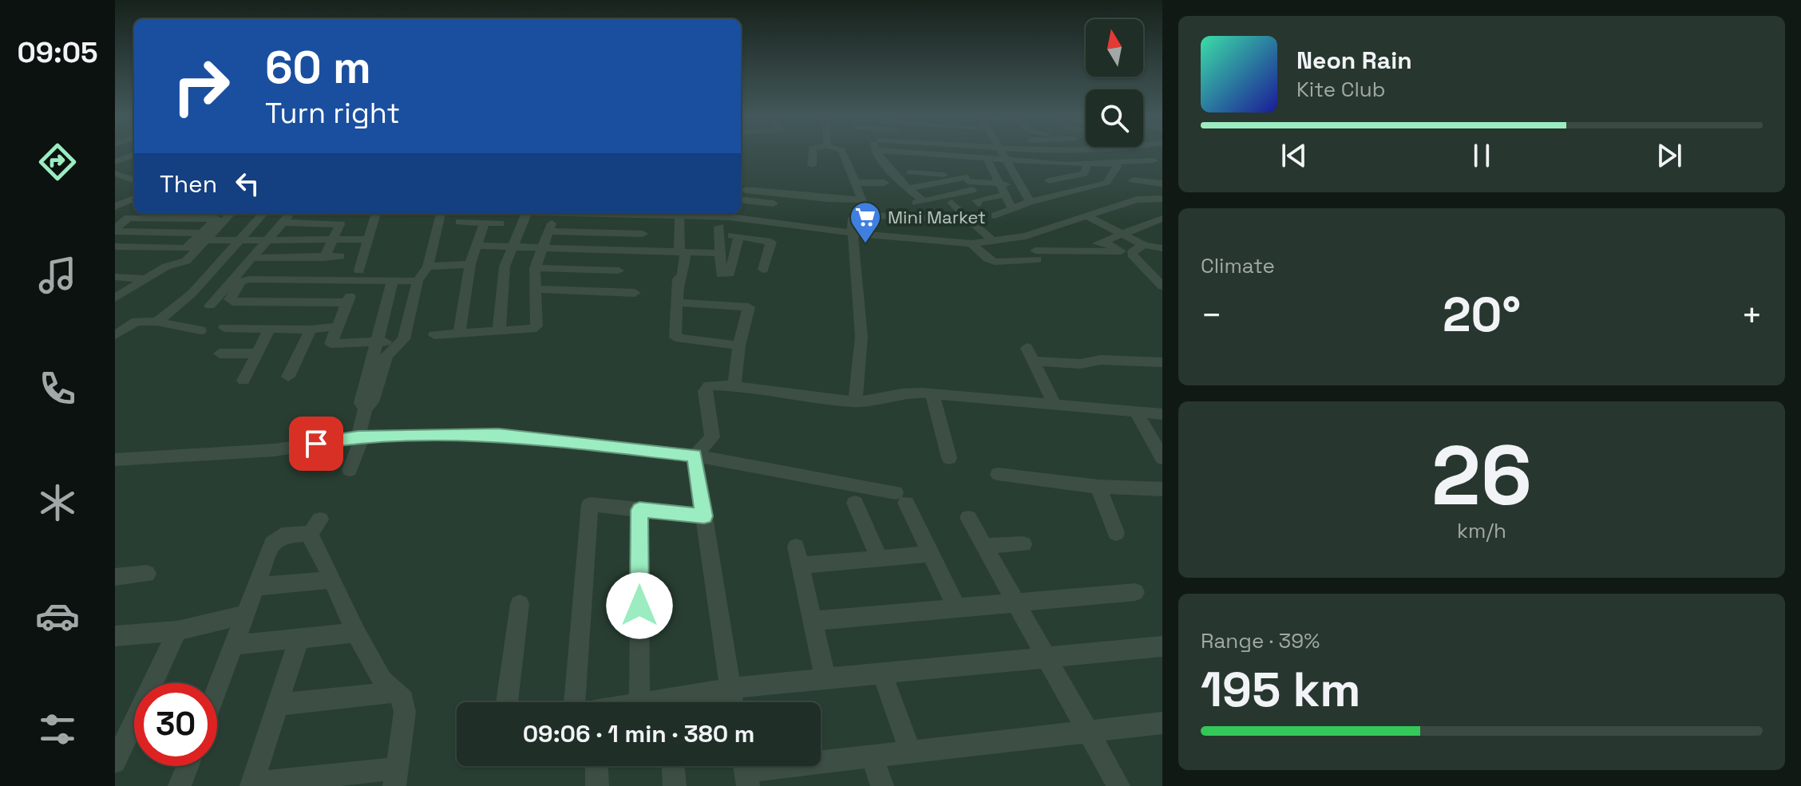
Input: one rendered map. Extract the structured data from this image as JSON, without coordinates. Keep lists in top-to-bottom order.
{
  "places": {
    "supermarket": ["Mini Market"]
  },
  "north": "top",
  "page": {
    "tabs": "09:05",
    "turn": ["60 m", "Turn right"],
    "song": ["Neon Rain", "Kite Club"],
    "then": "Then",
    "tile": [
      "Climate",
      ["26", "km/h"],
      ["Range · 39%", "195 km"]
    ],
    "heat": ["−", "20°", "+"],
    "limit": "30",
    "trip": "09:06 · 1 min · 380 m"
  }
}
